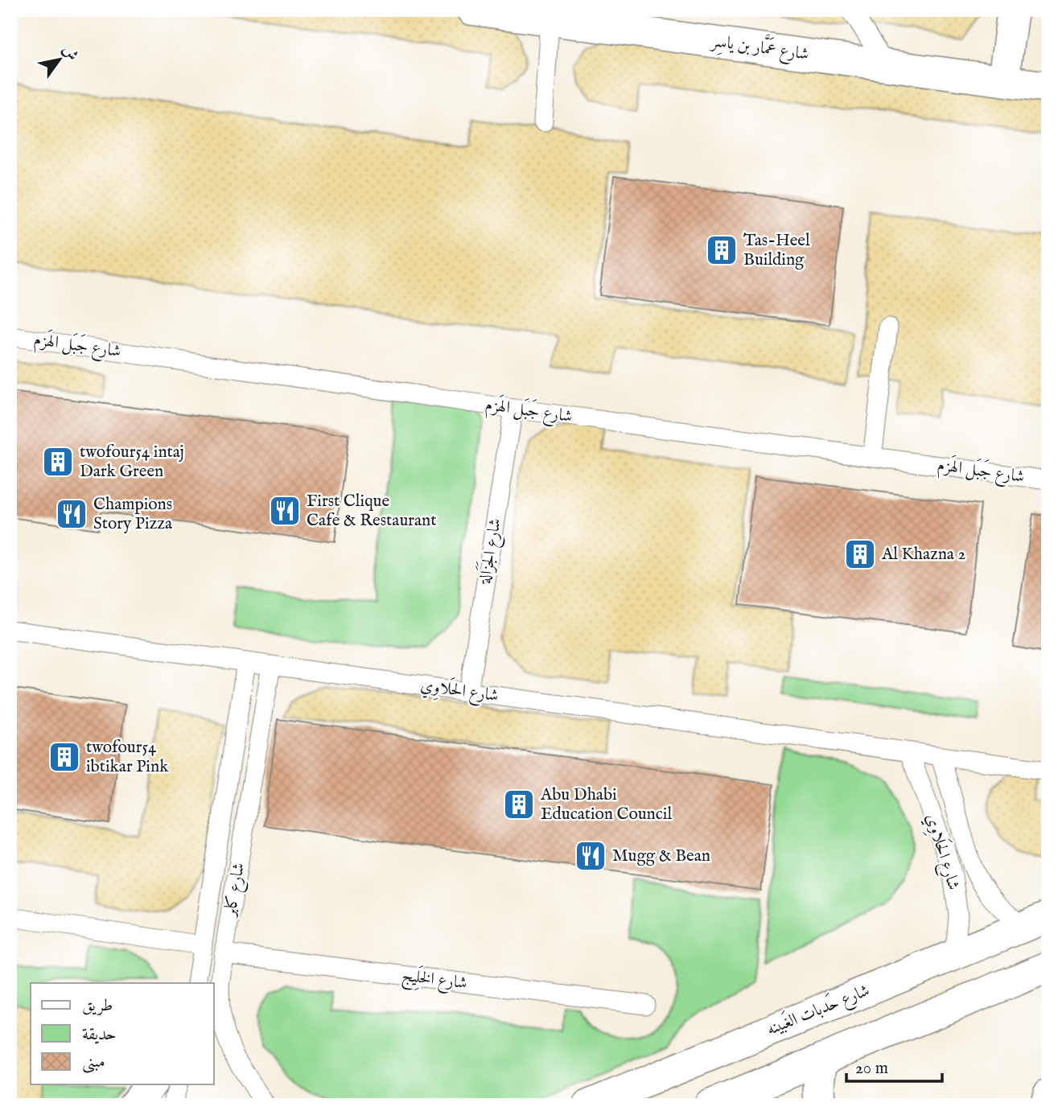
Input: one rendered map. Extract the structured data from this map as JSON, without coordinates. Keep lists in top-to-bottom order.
{
  "streets": {
    "street": ["شارع عَمَّار بن ياسِر", "شارع حَدبات الغَبينه"],
    "lane": [
      "شارع جَبَل الهَزم",
      "شارع الجَزَالة",
      "شارع الحَلاوِي",
      "شارع كابر",
      "شارع الخَلِيج"
    ]
  },
  "crossings": [
    ["شارع جَبَل الهَزم", "شارع الجَزَالة"],
    ["شارع الجَزَالة", "شارع الحَلاوِي"],
    ["شارع الحَلاوِي", "شارع كابر"],
    ["شارع الحَلاوِي", "شارع حَدبات الغَبينه"],
    ["شارع كابر", "شارع الخَلِيج"]
  ],
  "places": {
    "building": [
      "Tas-Heel Building",
      "twofour54 intaj Dark Green",
      "Al Khazna 2",
      "twofour54 ibtikar Pink",
      "Abu Dhabi Education Council"
    ],
    "restaurant": ["First Clique Cafe & Restaurant", "Champions Story Pizza", "Mugg & Bean"]
  },
  "legend": ["طريق", "حديقة", "مبنى"],
  "scale_bar": "20 m",
  "north": "top right"
}
